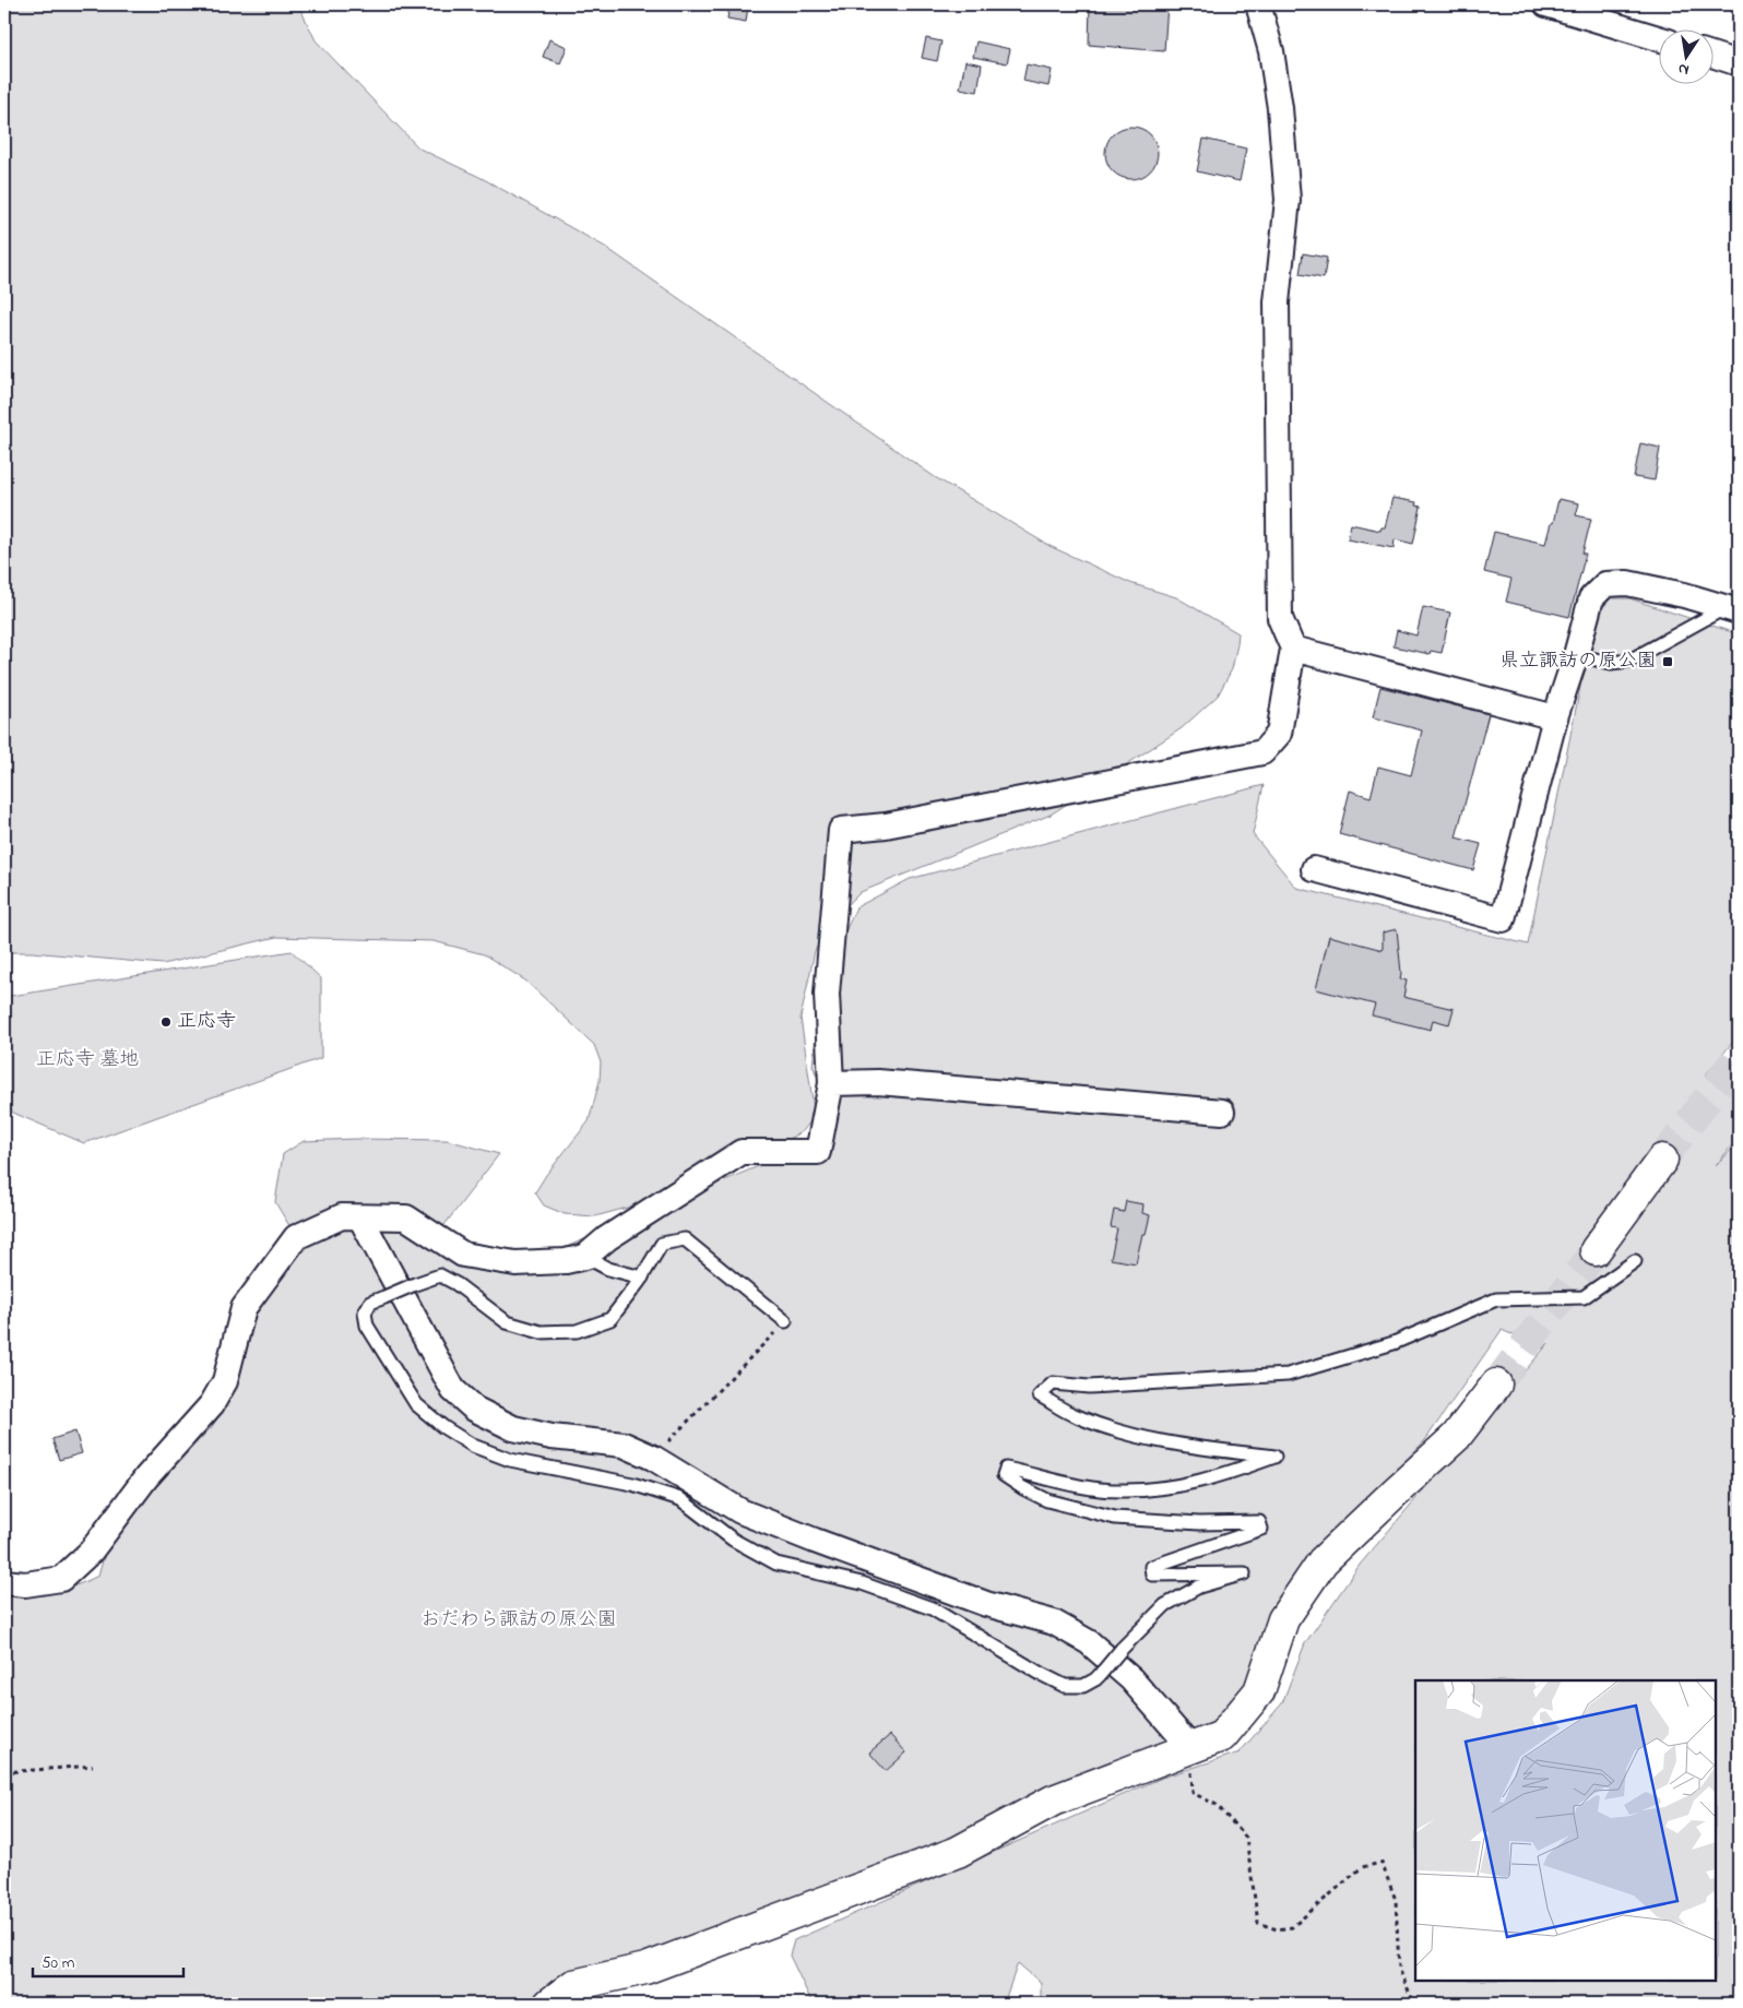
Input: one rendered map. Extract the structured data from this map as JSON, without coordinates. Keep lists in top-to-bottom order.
{
  "parks": ["正応寺 墓地", "おだわら諏訪の原公園"],
  "places": {
    "transit": ["県立諏訪の原公園"],
    "other": ["正応寺"]
  },
  "scale_bar": "50 m",
  "north": "bottom"
}
